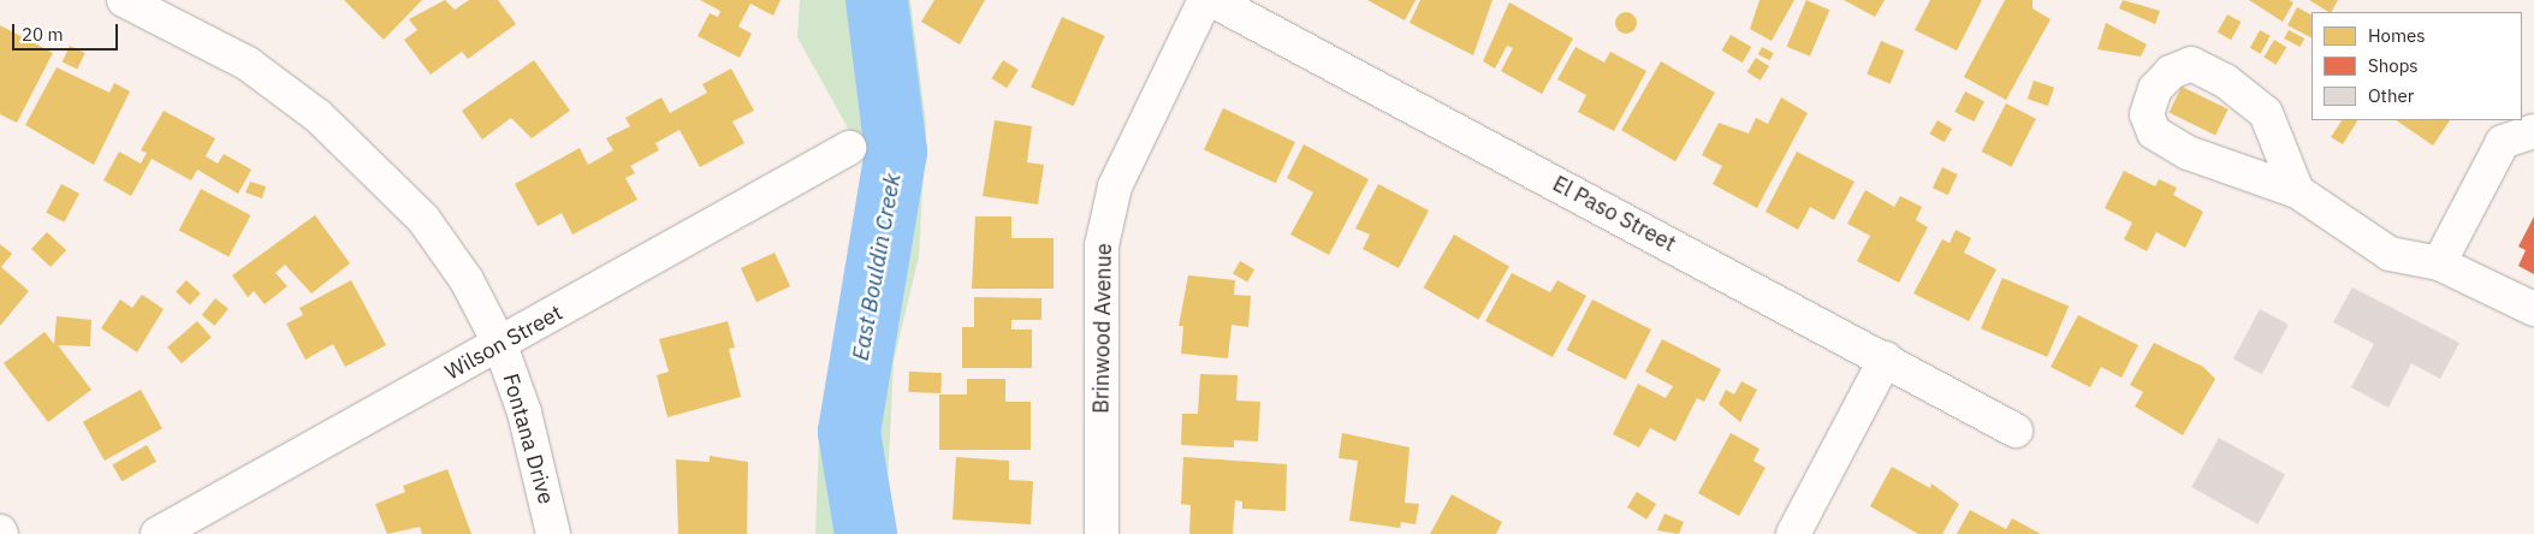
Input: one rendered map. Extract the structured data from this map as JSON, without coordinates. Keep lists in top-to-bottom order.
{
  "streets": {
    "street": [
      "El Paso Street",
      "Brinwood Avenue",
      "Wilson Street",
      "Fontana Drive"
    ]
  },
  "crossings": [
    ["Wilson Street", "Fontana Drive"]
  ],
  "water": ["East Bouldin Creek"],
  "legend": ["Homes", "Shops", "Other"],
  "scale_bar": "20 m"
}
